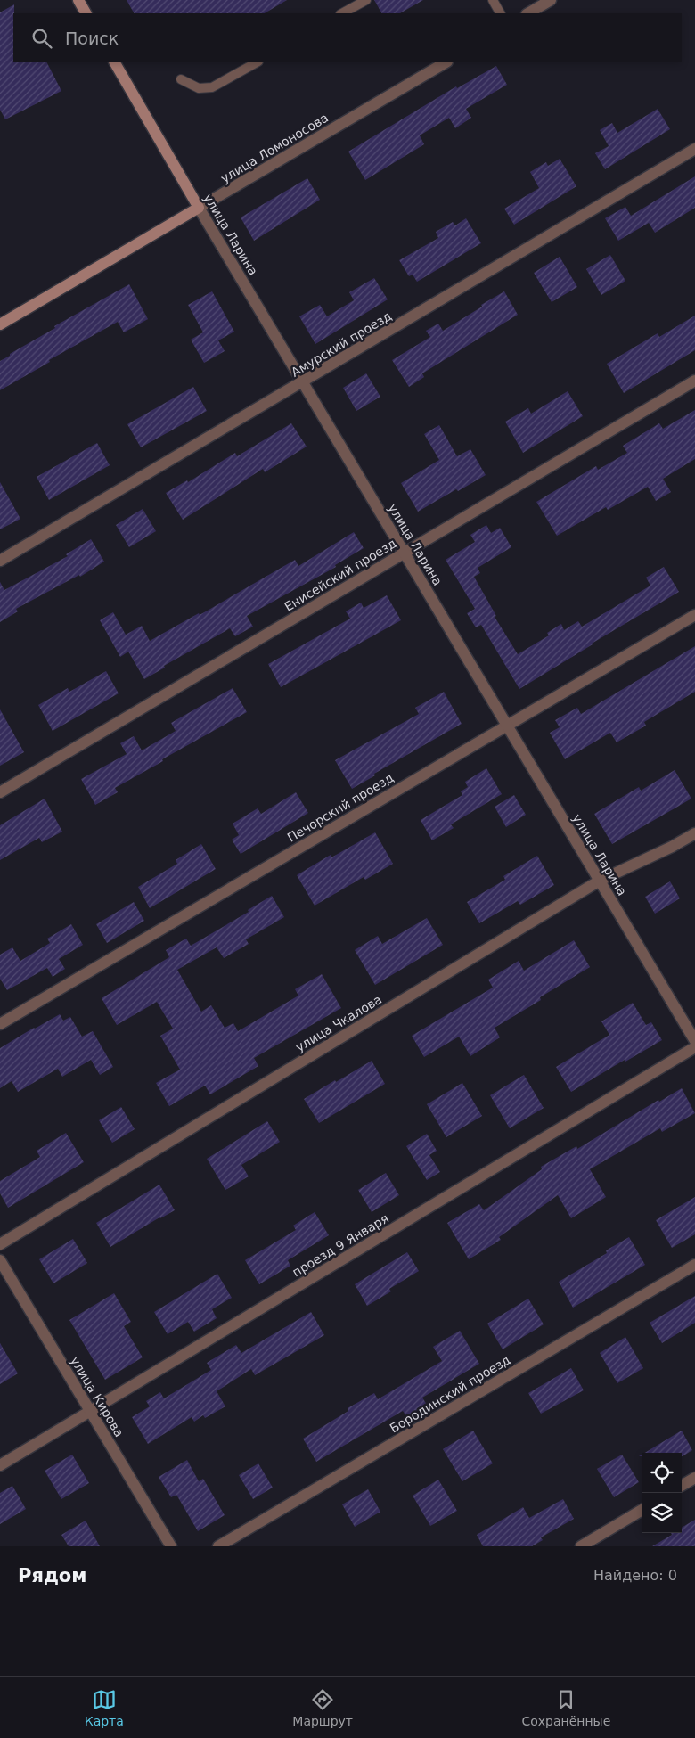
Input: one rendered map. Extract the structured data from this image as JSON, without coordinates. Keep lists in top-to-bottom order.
{
  "streets": {
    "main road": ["улица Ломоносова", "улица Ларина"],
    "street": [
      "Амурский проезд",
      "Енисейский проезд",
      "Печорский проезд",
      "улица Чкалова",
      "проезд 9 Января",
      "Бородинский проезд",
      "улица Кирова"
    ]
  },
  "crossings": [
    ["улица Ломоносова", "улица Ларина"],
    ["улица Ларина", "Амурский проезд"],
    ["улица Ларина", "Енисейский проезд"],
    ["улица Ларина", "Печорский проезд"],
    ["улица Ларина", "улица Чкалова"],
    ["проезд 9 Января", "улица Кирова"]
  ],
  "page": {
    "search": "Поиск",
    "heading": ["Рядом", "Найдено: 0"],
    "nav": ["Карта", "Маршрут", "Сохранённые"]
  }
}
